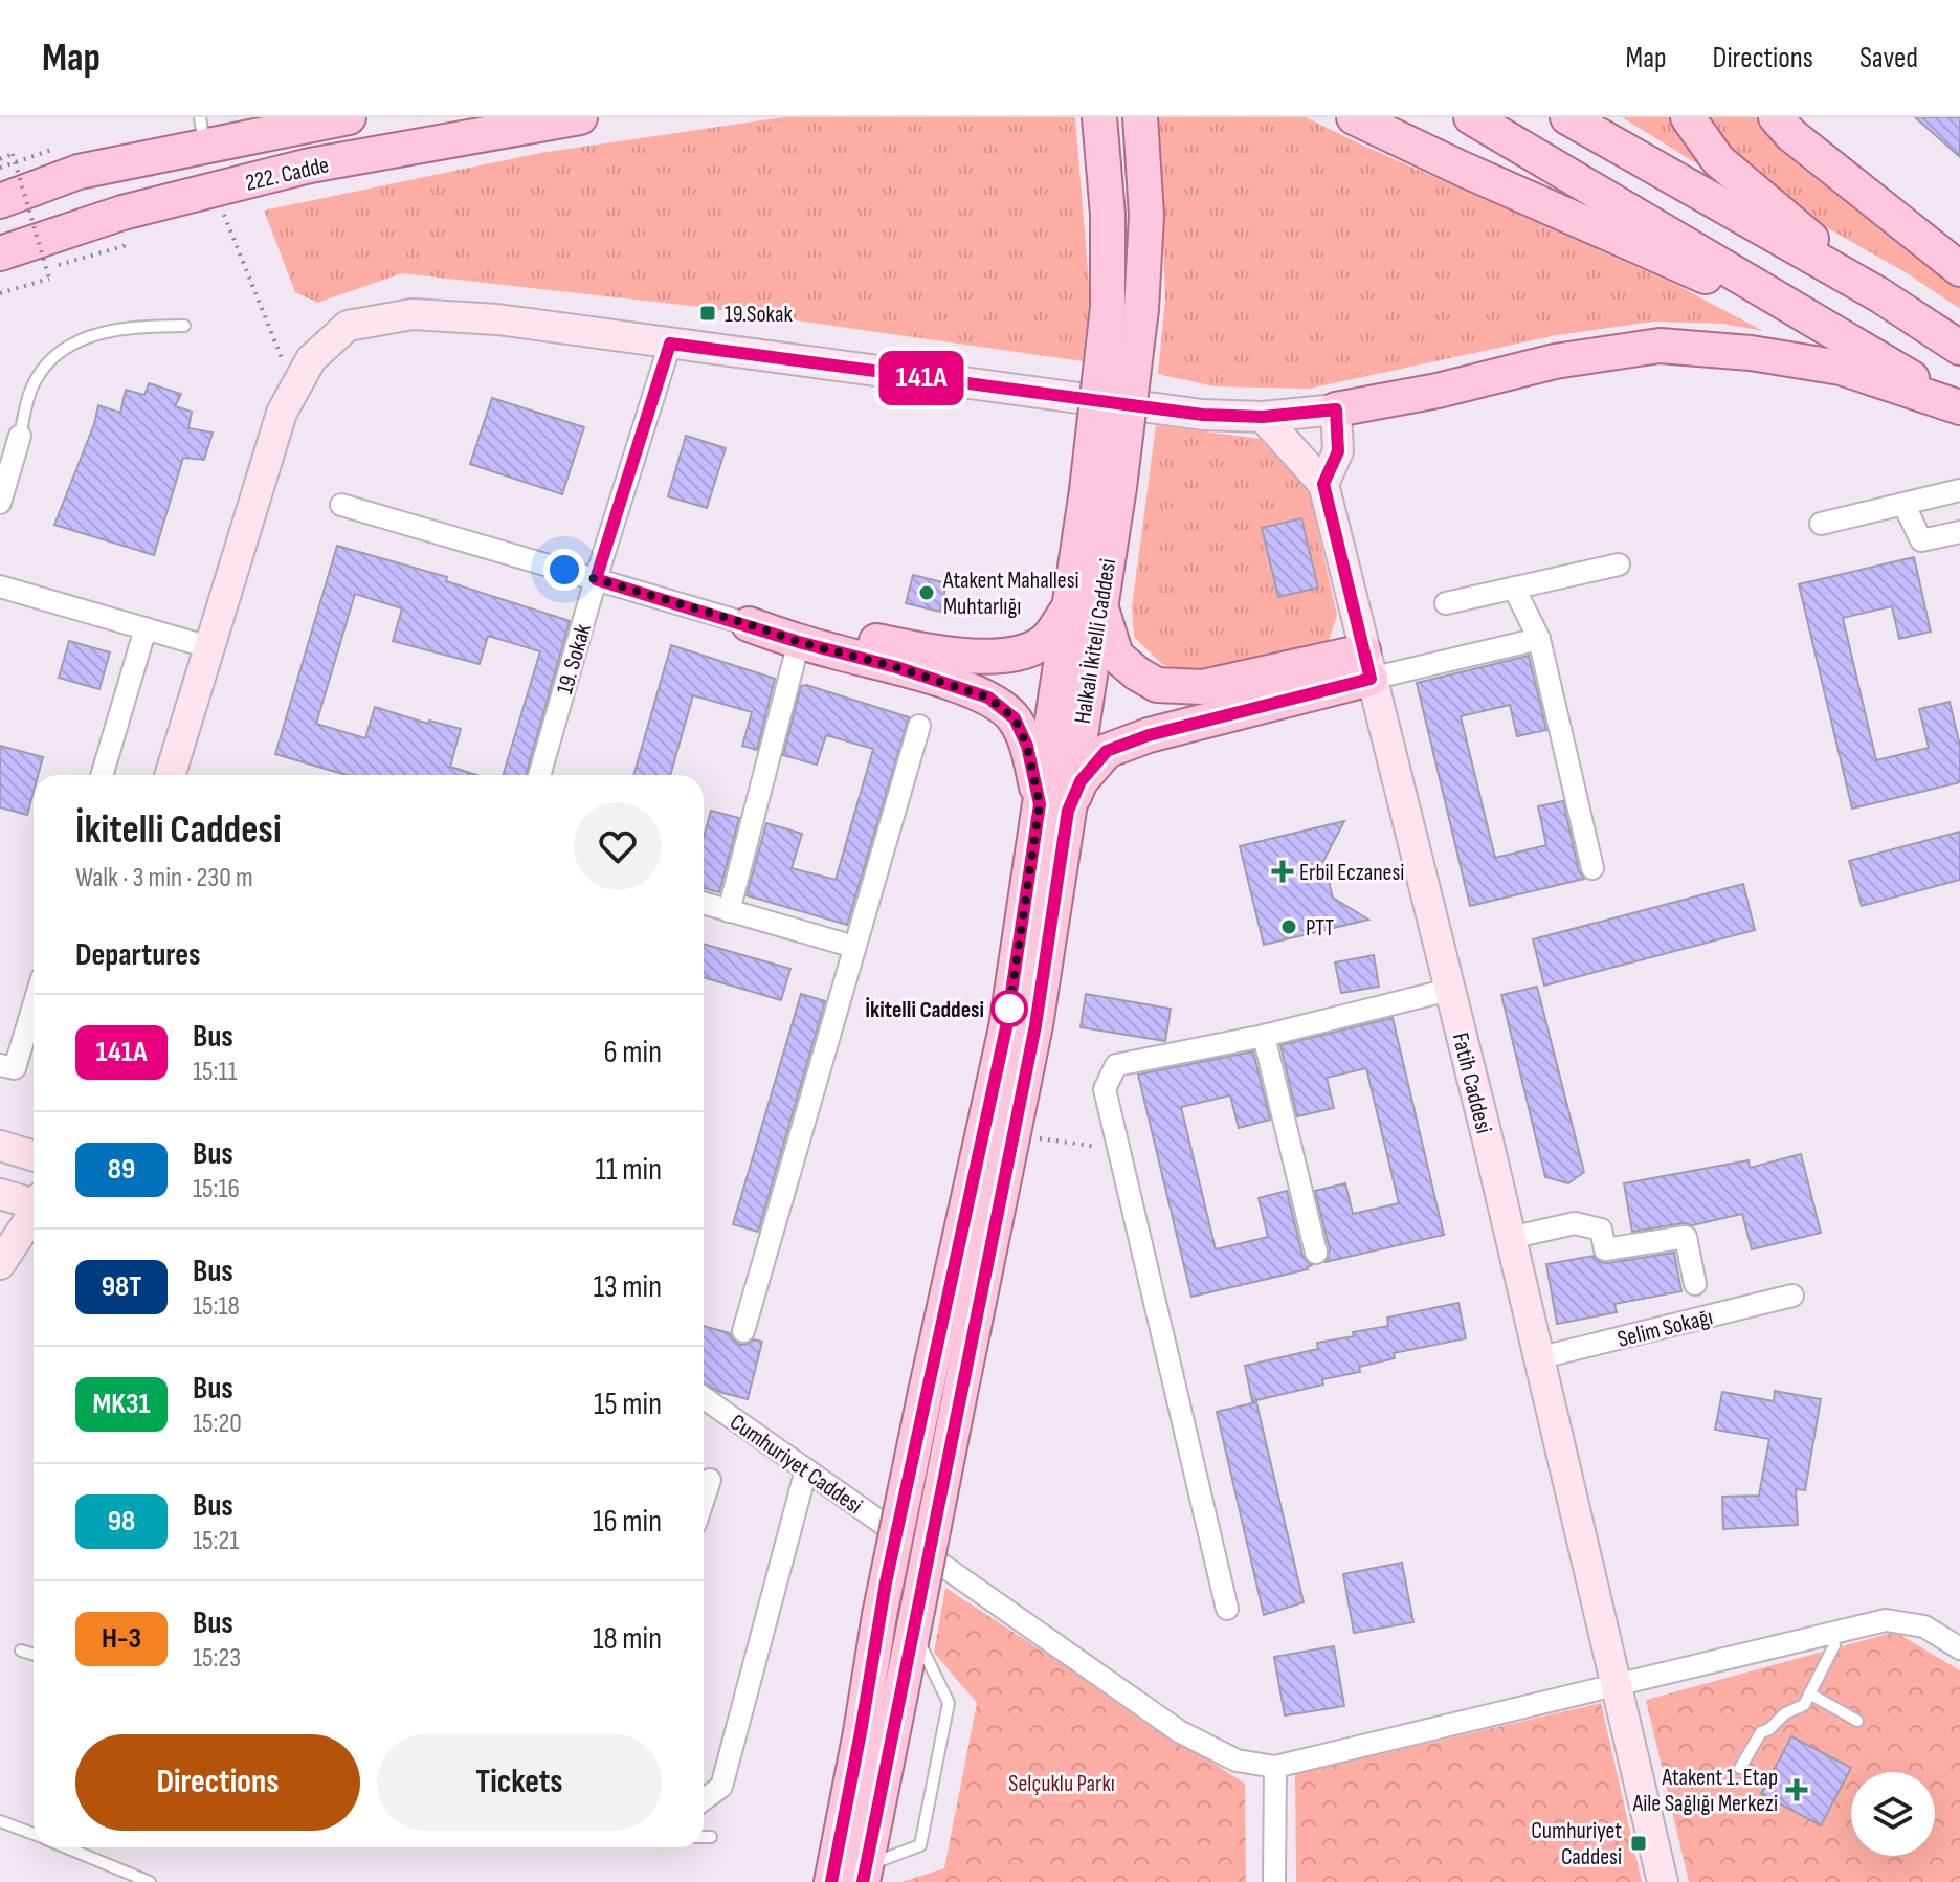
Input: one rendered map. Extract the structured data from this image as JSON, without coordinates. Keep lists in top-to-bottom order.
{
  "streets": {
    "main road": ["222. Cadde", "Halkalı İkitelli Caddesi"],
    "street": [
      "19. Sokak",
      "Fatih Caddesi",
      "Selim Sokağı",
      "Cumhuriyet Caddesi"
    ]
  },
  "crossings": [
    ["Fatih Caddesi", "Selim Sokağı"],
    ["Fatih Caddesi", "Cumhuriyet Caddesi"]
  ],
  "parks": ["Selçuklu Parkı"],
  "places": {
    "transit": ["19.Sokak", "Cumhuriyet Caddesi"],
    "other": ["Atakent Mahallesi Muhtarlığı", "PTT", "İkitelli Caddesi"],
    "health": ["Erbil Eczanesi", "Atakent 1. Etap Aile Sağlığı Merkezi"]
  },
  "lines": ["bus line 141A"],
  "page": {
    "header": "Map",
    "nav": ["Map", "Directions", "Saved"],
    "on_map": "141A",
    "heading": [
      ["İkitelli Caddesi", "Walk · 3 min · 230 m"],
      "Departures"
    ],
    "list": [
      {
        "mark": "141A",
        "name": "Bus",
        "note": "15:11",
        "value": "6 min"
      },
      {
        "mark": "89",
        "name": "Bus",
        "note": "15:16",
        "value": "11 min"
      },
      {
        "mark": "98T",
        "name": "Bus",
        "note": "15:18",
        "value": "13 min"
      },
      {
        "mark": "MK31",
        "name": "Bus",
        "note": "15:20",
        "value": "15 min"
      },
      {
        "mark": "98",
        "name": "Bus",
        "note": "15:21",
        "value": "16 min"
      },
      {
        "mark": "H-3",
        "name": "Bus",
        "note": "15:23",
        "value": "18 min"
      }
    ],
    "buttons": ["Directions", "Tickets"]
  }
}
